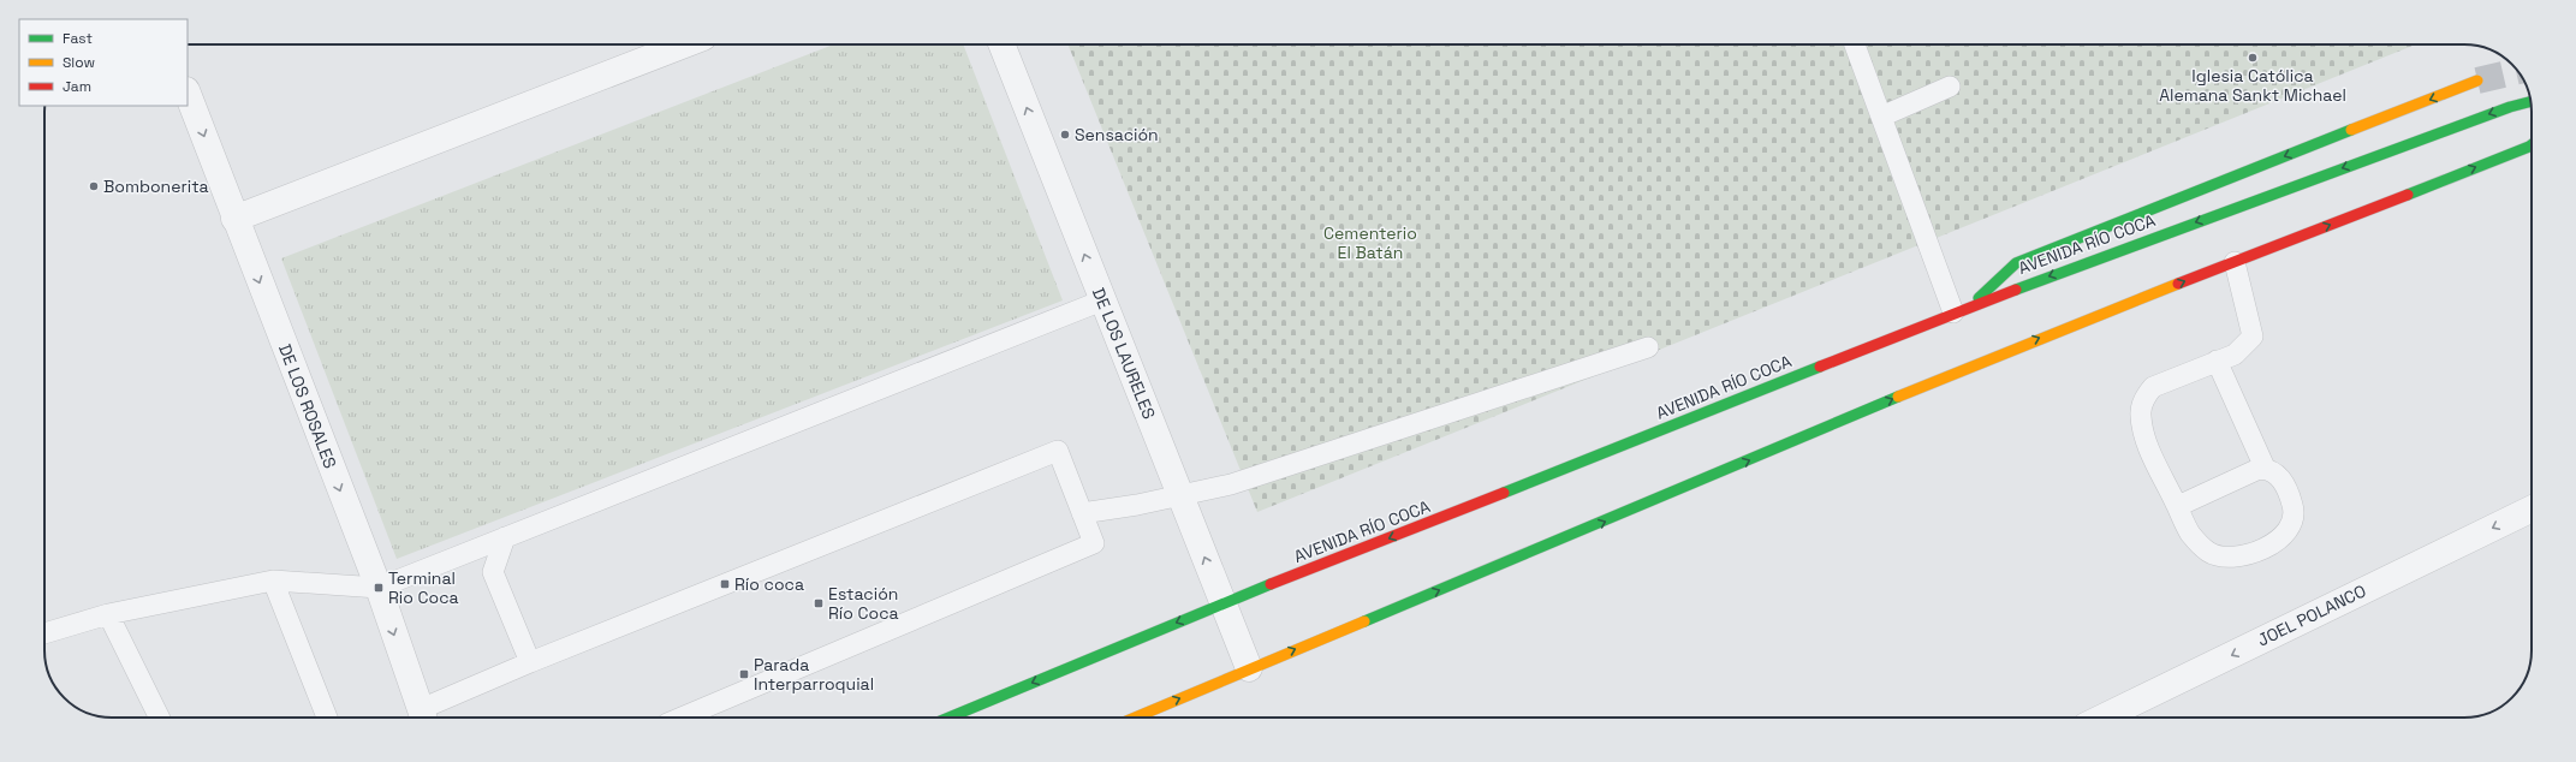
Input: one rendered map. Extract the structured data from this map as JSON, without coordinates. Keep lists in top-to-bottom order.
{
  "streets": {
    "main road": ["AVENIDA RÍO COCA"],
    "street": ["DE LOS LAURELES", "DE LOS ROSALES", "JOEL POLANCO"]
  },
  "crossings": [
    ["AVENIDA RÍO COCA", "DE LOS LAURELES"]
  ],
  "one_way": ["DE LOS LAURELES", "DE LOS ROSALES", "JOEL POLANCO"],
  "parks": ["Cementerio El Batán"],
  "places": {
    "other": ["Iglesia Católica Alemana Sankt Michael", "Sensación", "Bombonerita"],
    "transit": [
      "Río coca",
      "Terminal Rio Coca",
      "Estación Río Coca",
      "Parada Interparroquial"
    ]
  },
  "legend": ["Fast", "Slow", "Jam"]
}
